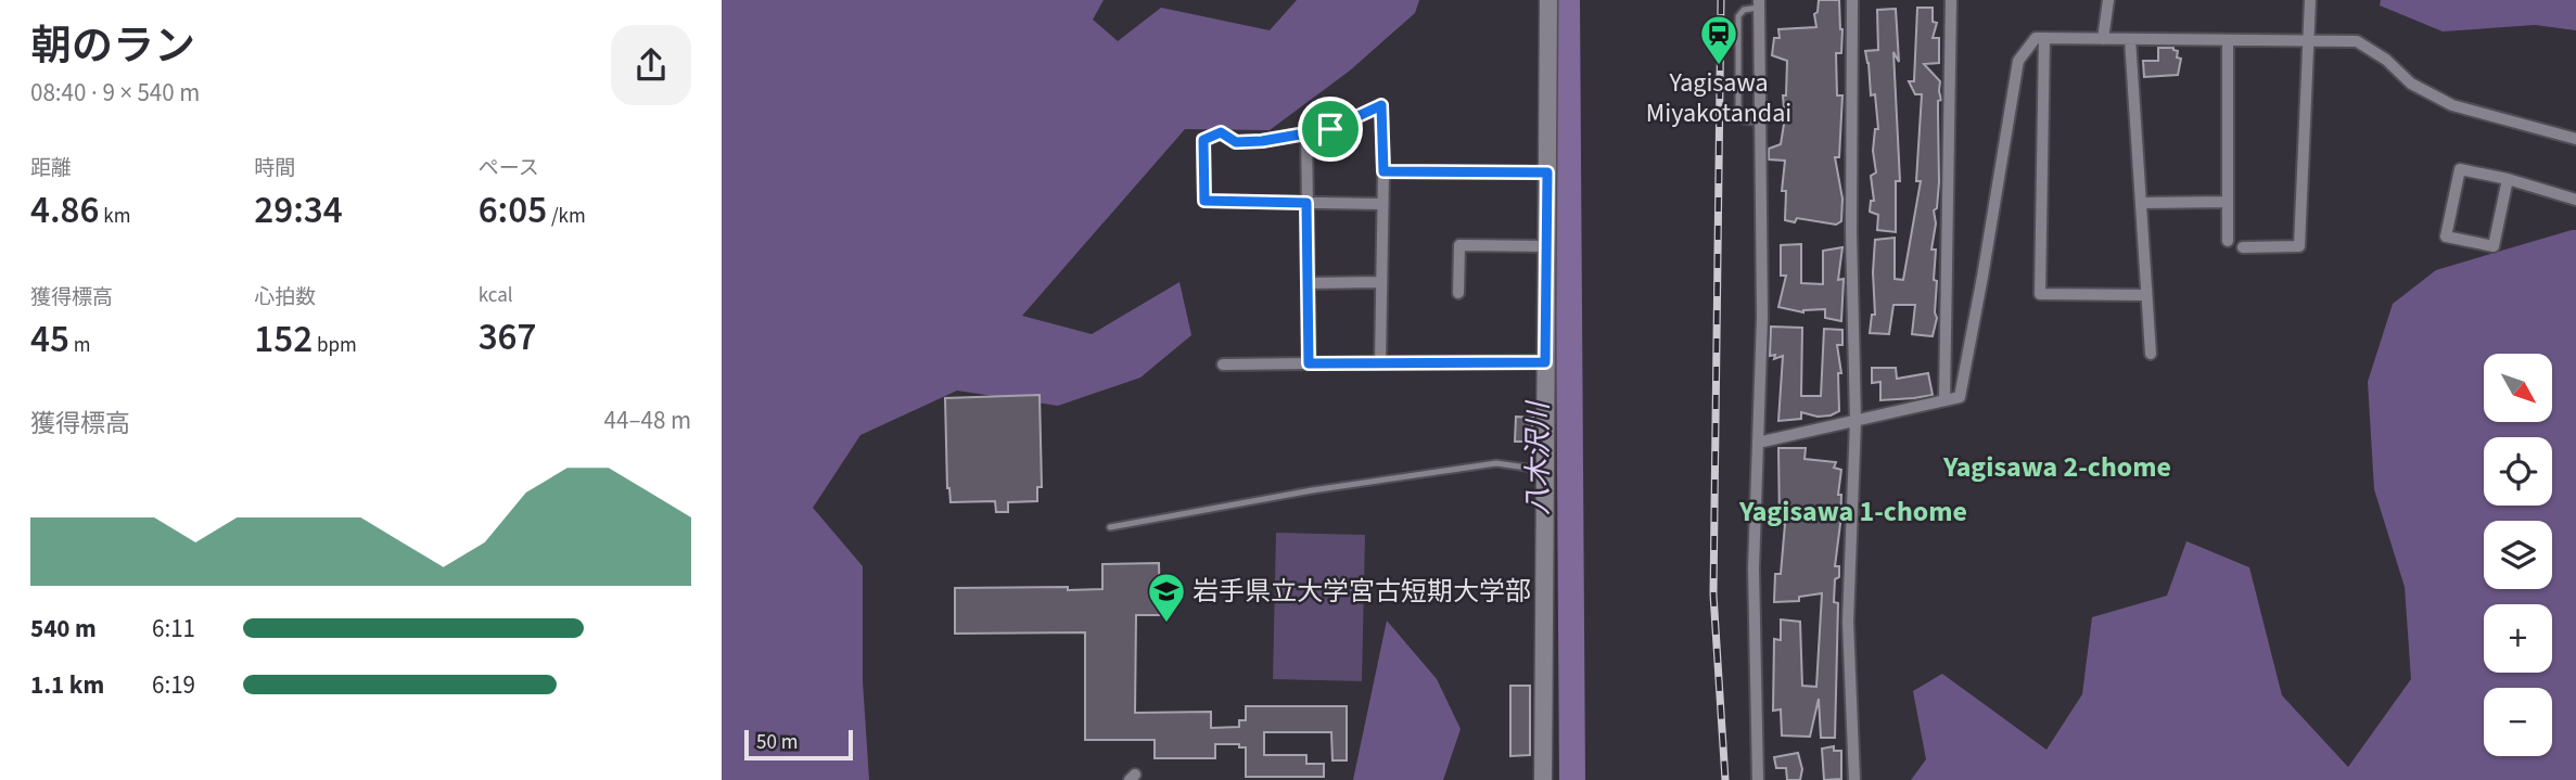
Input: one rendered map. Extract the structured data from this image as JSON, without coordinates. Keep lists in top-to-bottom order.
{
  "districts": ["Yagisawa 2-chome", "Yagisawa 1-chome"],
  "water": ["八木沢川"],
  "places": {
    "station": ["Yagisawa Miyakotandai"],
    "school or university": ["岩手県立大学宮古短期大学部"]
  },
  "scale_bar": "50 m",
  "north": "bottom right",
  "page": {
    "heading": ["朝のラン", "08:40 · 9 × 540 m"],
    "stats": [
      ["距離", "4.86 km"],
      ["時間", "29:34"],
      ["ペース", "6:05 /km"],
      ["獲得標高", "45 m"],
      ["心拍数", "152 bpm"],
      ["kcal", "367"]
    ],
    "map_buttons": ["+", "−"],
    "chart": ["獲得標高", "44–48 m"],
    "list": [
      {
        "name": "540 m",
        "note": "6:11"
      },
      {
        "name": "1.1 km",
        "note": "6:19"
      }
    ],
    "scale": "50 m"
  }
}
